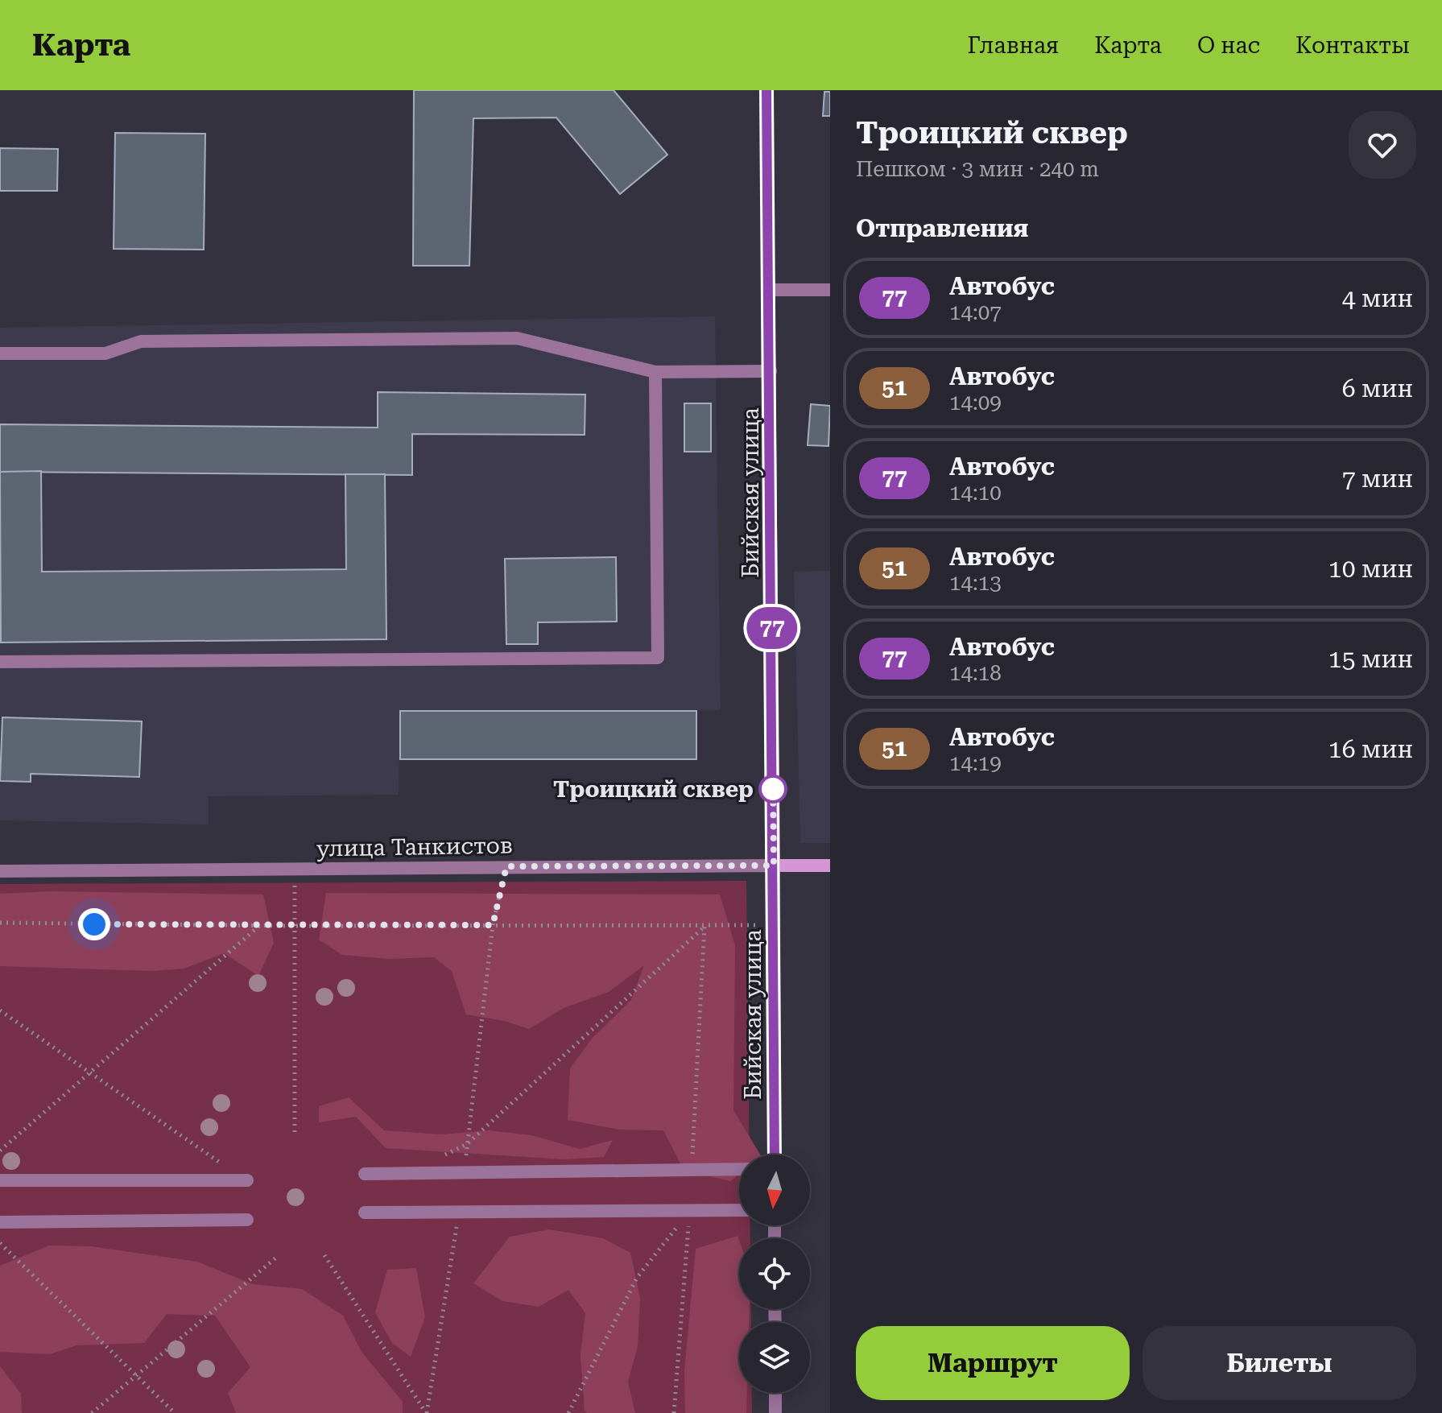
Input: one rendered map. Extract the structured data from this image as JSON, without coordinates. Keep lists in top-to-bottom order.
{
  "streets": {
    "street": ["Бийская улица", "улица Танкистов"]
  },
  "crossings": [
    ["Бийская улица", "улица Танкистов"]
  ],
  "places": ["Троицкий сквер"],
  "lines": ["bus line 77"],
  "north": "bottom",
  "page": {
    "header": "Карта",
    "nav": [
      "Главная",
      "Карта",
      "О нас",
      "Контакты"
    ],
    "on_map": "77",
    "heading": [
      ["Троицкий сквер", "Пешком · 3 мин · 240 m"],
      "Отправления"
    ],
    "list": [
      {
        "mark": "77",
        "name": "Автобус",
        "note": "14:07",
        "value": "4 мин"
      },
      {
        "mark": "51",
        "name": "Автобус",
        "note": "14:09",
        "value": "6 мин"
      },
      {
        "mark": "77",
        "name": "Автобус",
        "note": "14:10",
        "value": "7 мин"
      },
      {
        "mark": "51",
        "name": "Автобус",
        "note": "14:13",
        "value": "10 мин"
      },
      {
        "mark": "77",
        "name": "Автобус",
        "note": "14:18",
        "value": "15 мин"
      },
      {
        "mark": "51",
        "name": "Автобус",
        "note": "14:19",
        "value": "16 мин"
      }
    ],
    "buttons": ["Маршрут", "Билеты"]
  }
}
